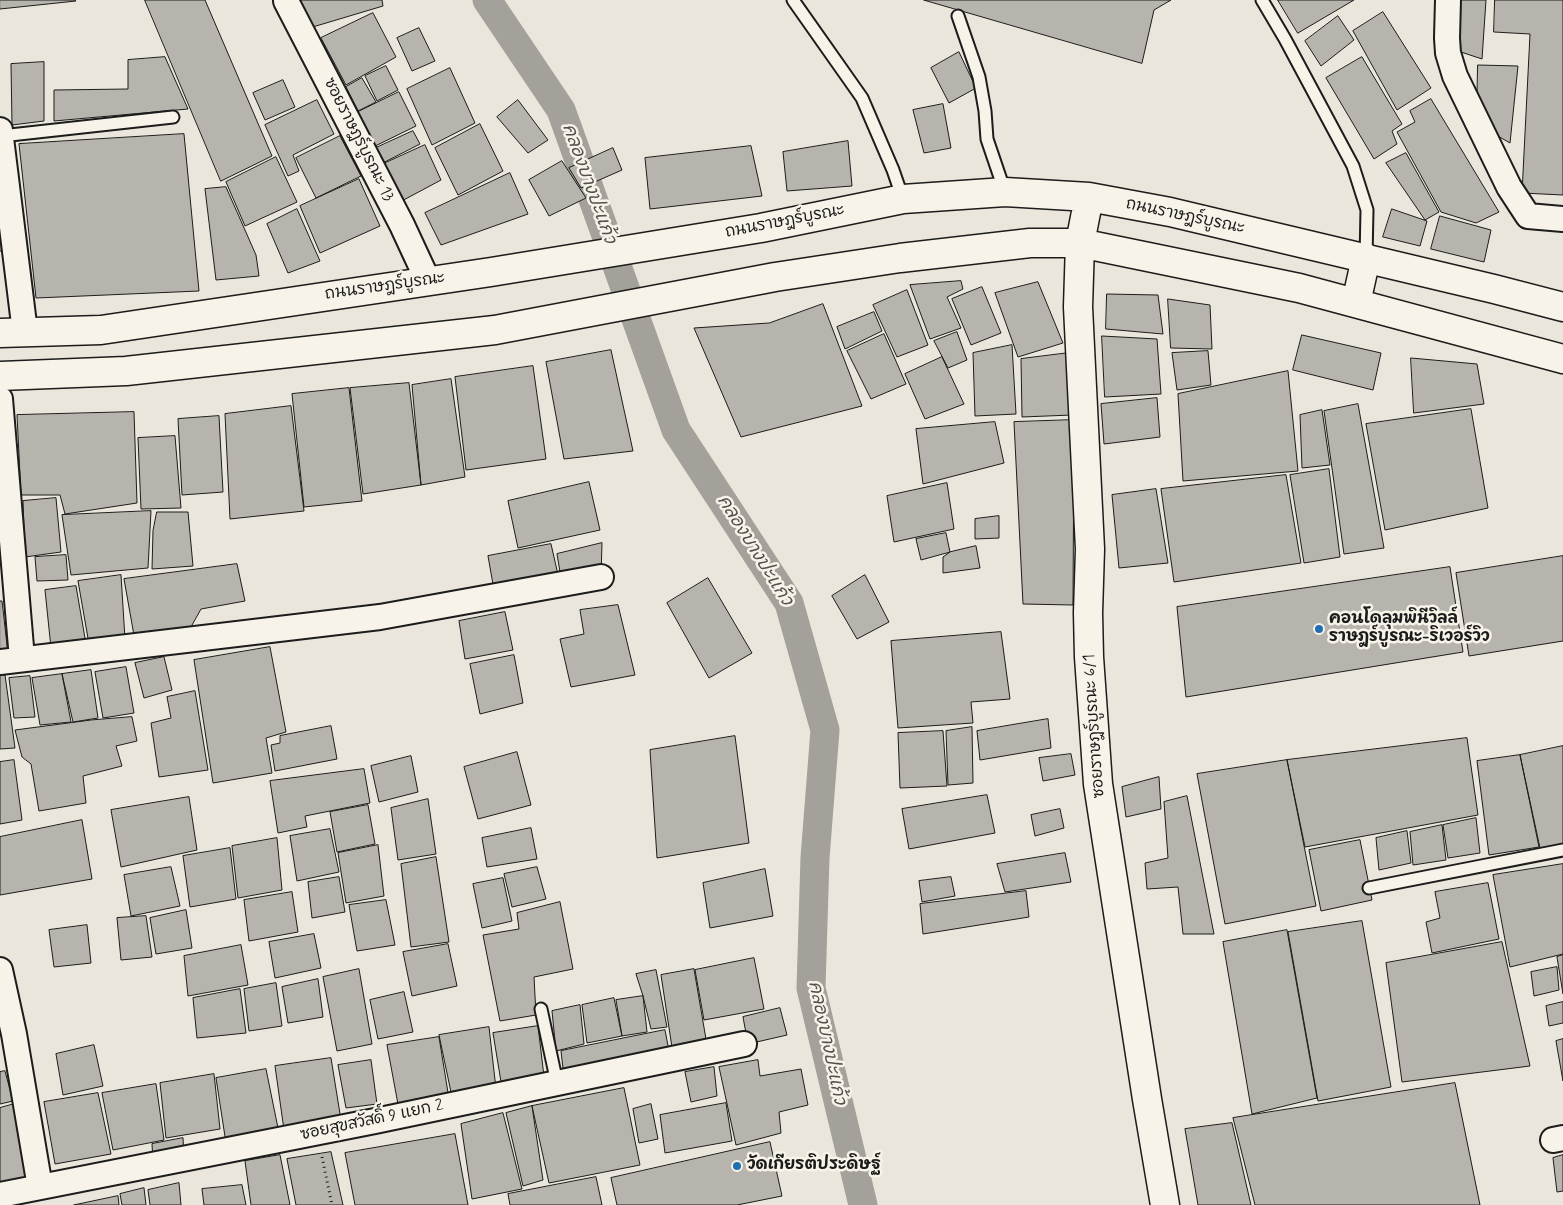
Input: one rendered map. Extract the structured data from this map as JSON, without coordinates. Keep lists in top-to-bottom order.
{
  "streets": {
    "main road": ["ถนนราษฎร์บูรณะ", "ซอยราษฎร์บูรณะ 6/1"],
    "street": ["ซอยราษฎร์บูรณะ 13", "ซอยสุขสวัสดิ์ 9 แยก 2"]
  },
  "crossings": [
    ["ซอยราษฎร์บูรณะ 13", "ถนนราษฎร์บูรณะ"],
    ["ถนนราษฎร์บูรณะ", "ซอยราษฎร์บูรณะ 6/1"]
  ],
  "water": ["คลองบางปะแก้ว"],
  "places": ["คอนโดลุมพินีวิลล์ ราษฎร์บูรณะ-ริเวอร์วิว", "วัดเกียรติประดิษฐ์"]
}
